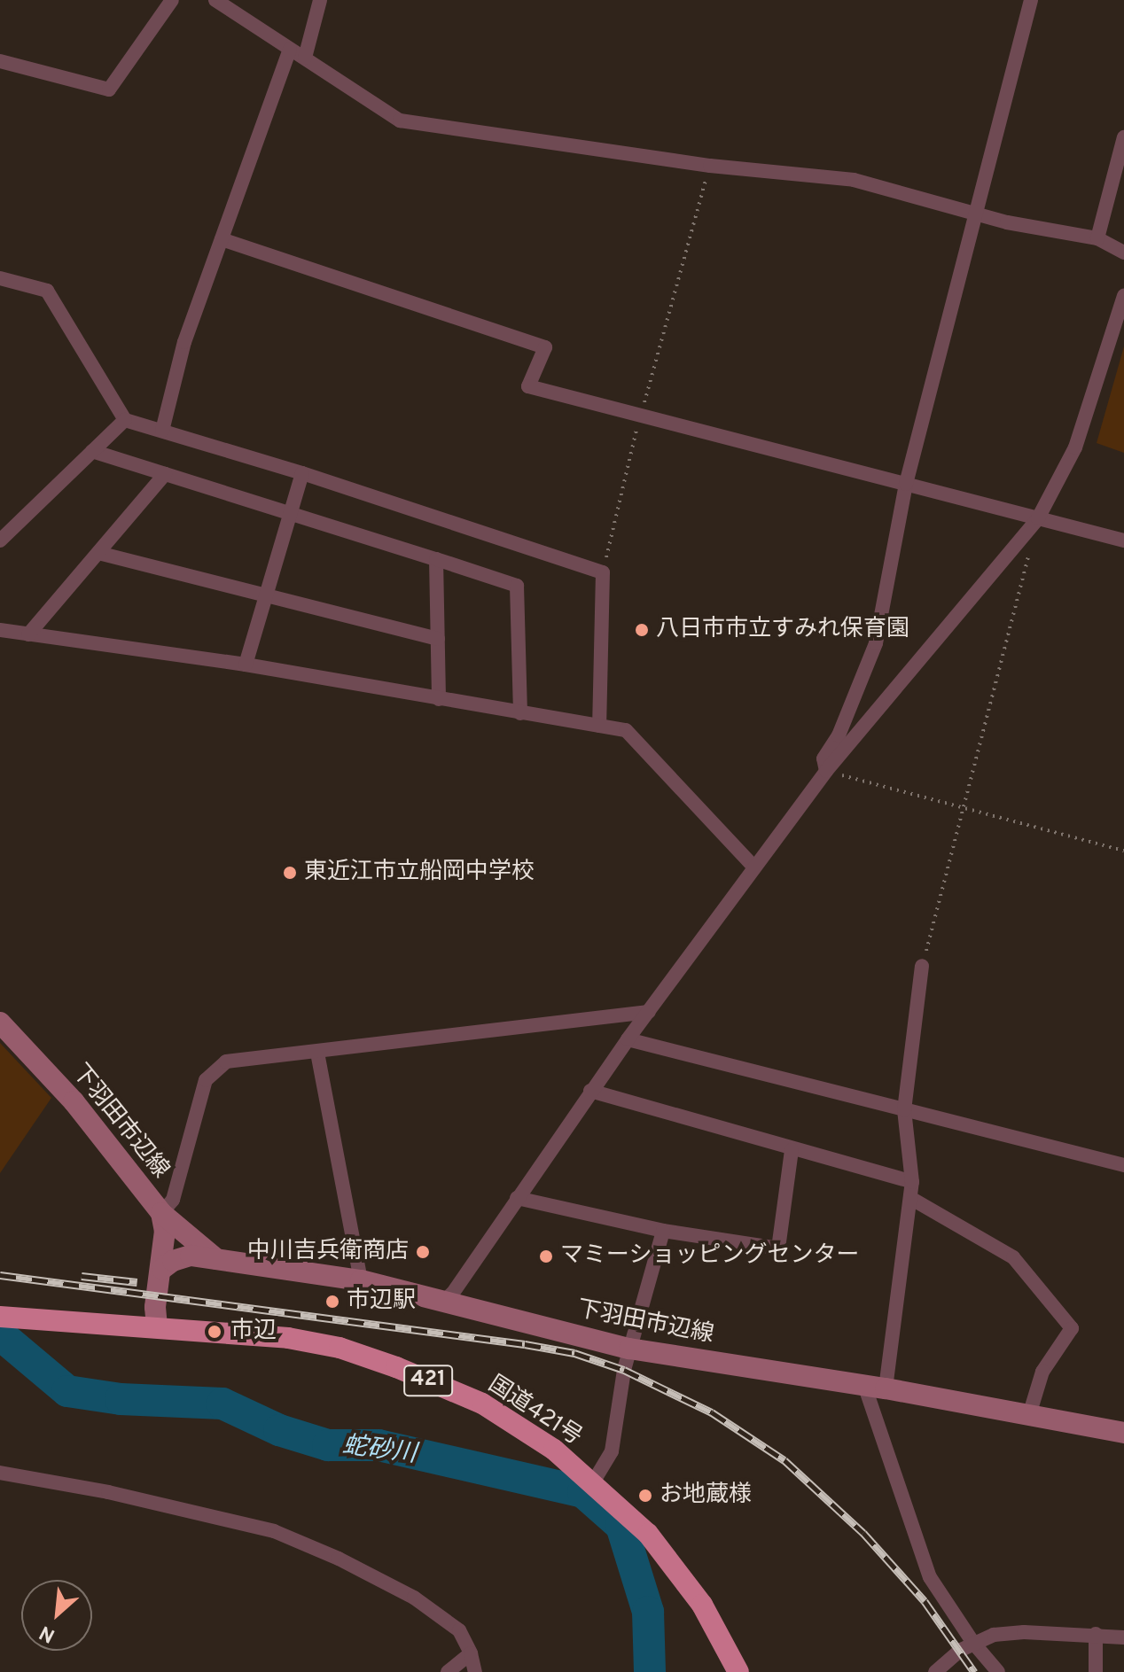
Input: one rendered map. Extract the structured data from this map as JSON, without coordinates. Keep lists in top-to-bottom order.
{
  "streets": {
    "highway": ["421", "国道421号"],
    "main road": ["下羽田市辺線"]
  },
  "crossings": [
    ["下羽田市辺線", "国道421号"]
  ],
  "water": ["蛇砂川"],
  "places": [
    "八日市市立すみれ保育園",
    "東近江市立船岡中学校",
    "中川吉兵衛商店",
    "マミーショッピングセンター",
    "市辺駅",
    "市辺",
    "お地蔵様"
  ],
  "north": "bottom left"
}
